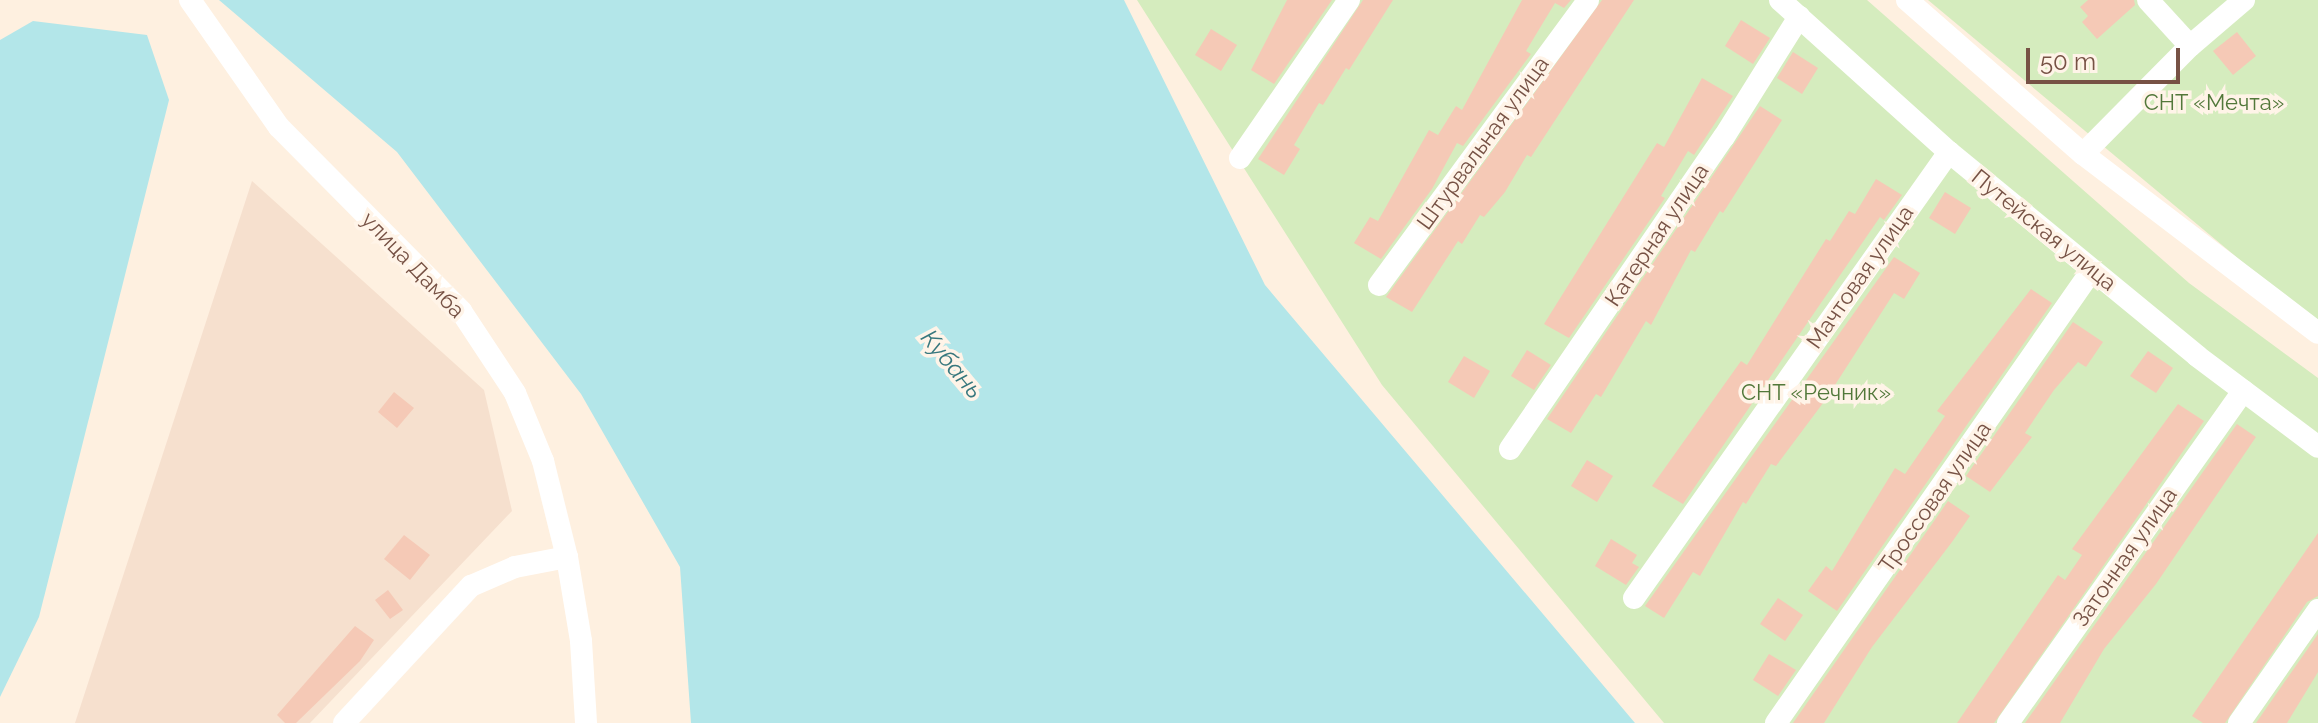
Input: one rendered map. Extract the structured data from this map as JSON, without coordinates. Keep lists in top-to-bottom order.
{
  "streets": {
    "street": [
      "Штурвальная улица",
      "Путейская улица",
      "Катерная улица",
      "улица Дамба",
      "Мачтовая улица",
      "Троссовая улица",
      "Затонная улица"
    ]
  },
  "crossings": [
    ["Путейская улица", "Катерная улица"],
    ["Путейская улица", "Мачтовая улица"],
    ["Путейская улица", "Троссовая улица"],
    ["Путейская улица", "Затонная улица"]
  ],
  "water": ["Кубань"],
  "parks": ["СНТ «Мечта»", "СНТ «Речник»"],
  "scale_bar": "50 m"
}
